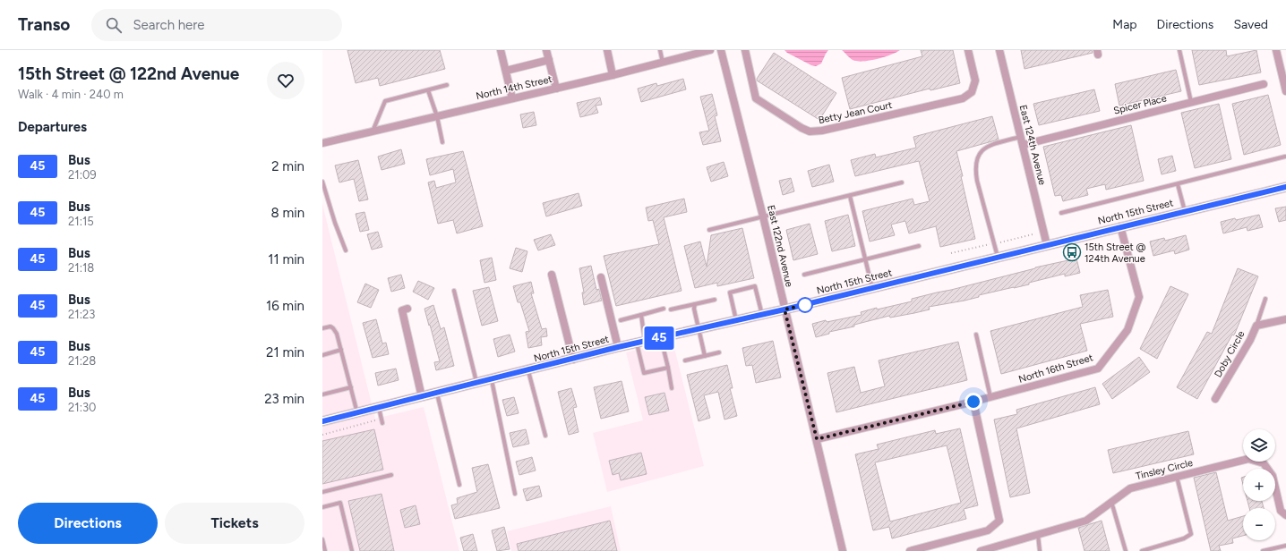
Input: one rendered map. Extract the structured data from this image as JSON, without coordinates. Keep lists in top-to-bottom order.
{
  "streets": {
    "street": [
      "North 14th Street",
      "Spicer Place",
      "Betty Jean Court",
      "East 124th Avenue",
      "North 15th Street",
      "East 122nd Avenue",
      "Doby Circle",
      "North 16th Street",
      "Tinsley Circle"
    ]
  },
  "crossings": [
    ["Spicer Place", "East 124th Avenue"],
    ["East 124th Avenue", "North 15th Street"],
    ["North 15th Street", "East 122nd Avenue"],
    ["North 15th Street", "North 16th Street"],
    ["East 122nd Avenue", "North 16th Street"]
  ],
  "places": {
    "bus stop": ["15th Street @ 124th Avenue"]
  },
  "lines": ["bus line 45"],
  "page": {
    "header": "Transo",
    "search": "Search here",
    "nav": ["Map", "Directions", "Saved"],
    "heading": [
      ["15th Street @ 122nd Avenue", "Walk · 4 min · 240 m"],
      "Departures"
    ],
    "on_map": "45",
    "list": [
      {
        "mark": "45",
        "name": "Bus",
        "note": "21:09",
        "value": "2 min"
      },
      {
        "mark": "45",
        "name": "Bus",
        "note": "21:15",
        "value": "8 min"
      },
      {
        "mark": "45",
        "name": "Bus",
        "note": "21:18",
        "value": "11 min"
      },
      {
        "mark": "45",
        "name": "Bus",
        "note": "21:23",
        "value": "16 min"
      },
      {
        "mark": "45",
        "name": "Bus",
        "note": "21:28",
        "value": "21 min"
      },
      {
        "mark": "45",
        "name": "Bus",
        "note": "21:30",
        "value": "23 min"
      }
    ],
    "map_buttons": ["+", "−"],
    "buttons": ["Directions", "Tickets"]
  }
}
